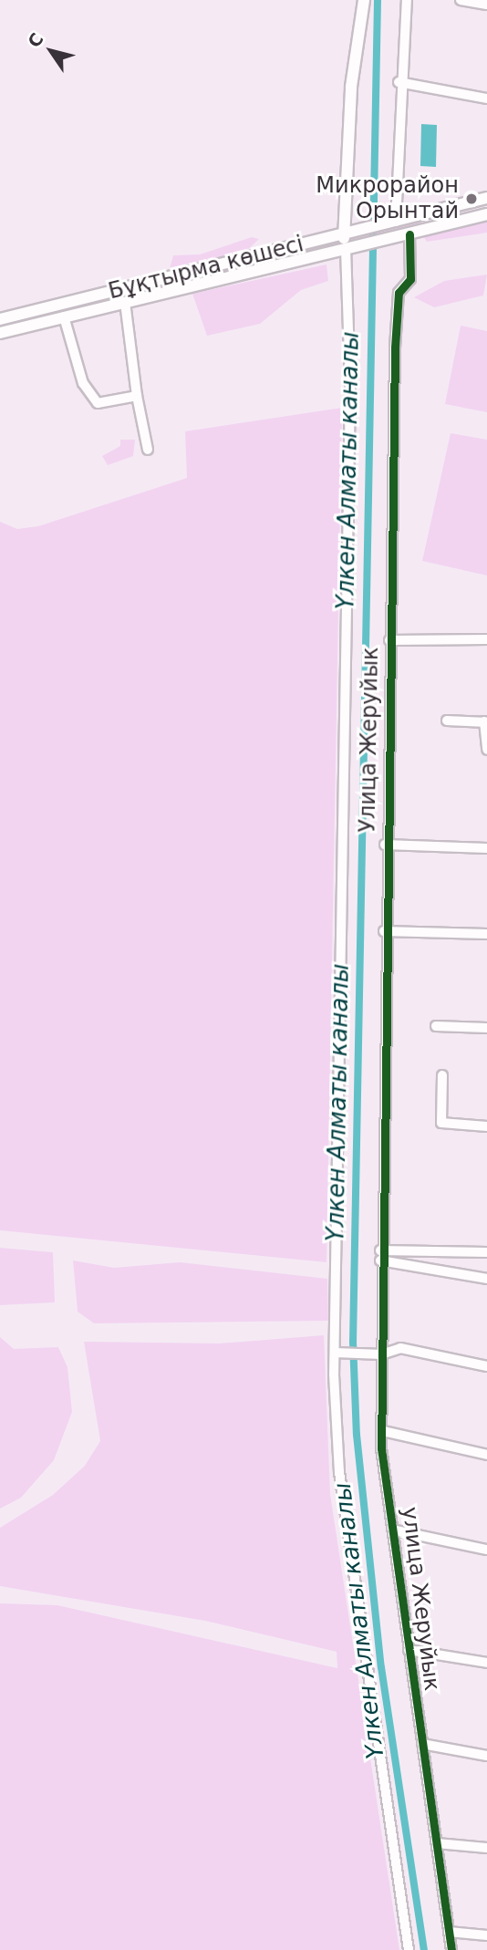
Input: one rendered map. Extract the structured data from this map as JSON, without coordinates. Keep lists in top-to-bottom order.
{
  "streets": {
    "main road": ["Бұқтырма көшесі"],
    "street": ["Улица Жеруйык", "улица Жеруйык"]
  },
  "crossings": [
    ["Бұқтырма көшесі", "Улица Жеруйык"],
    ["Улица Жеруйык", "улица Жеруйык"]
  ],
  "water": ["Үлкен Алматы каналы"],
  "places": ["Микрорайон Орынтай"],
  "north": "top left"
}
